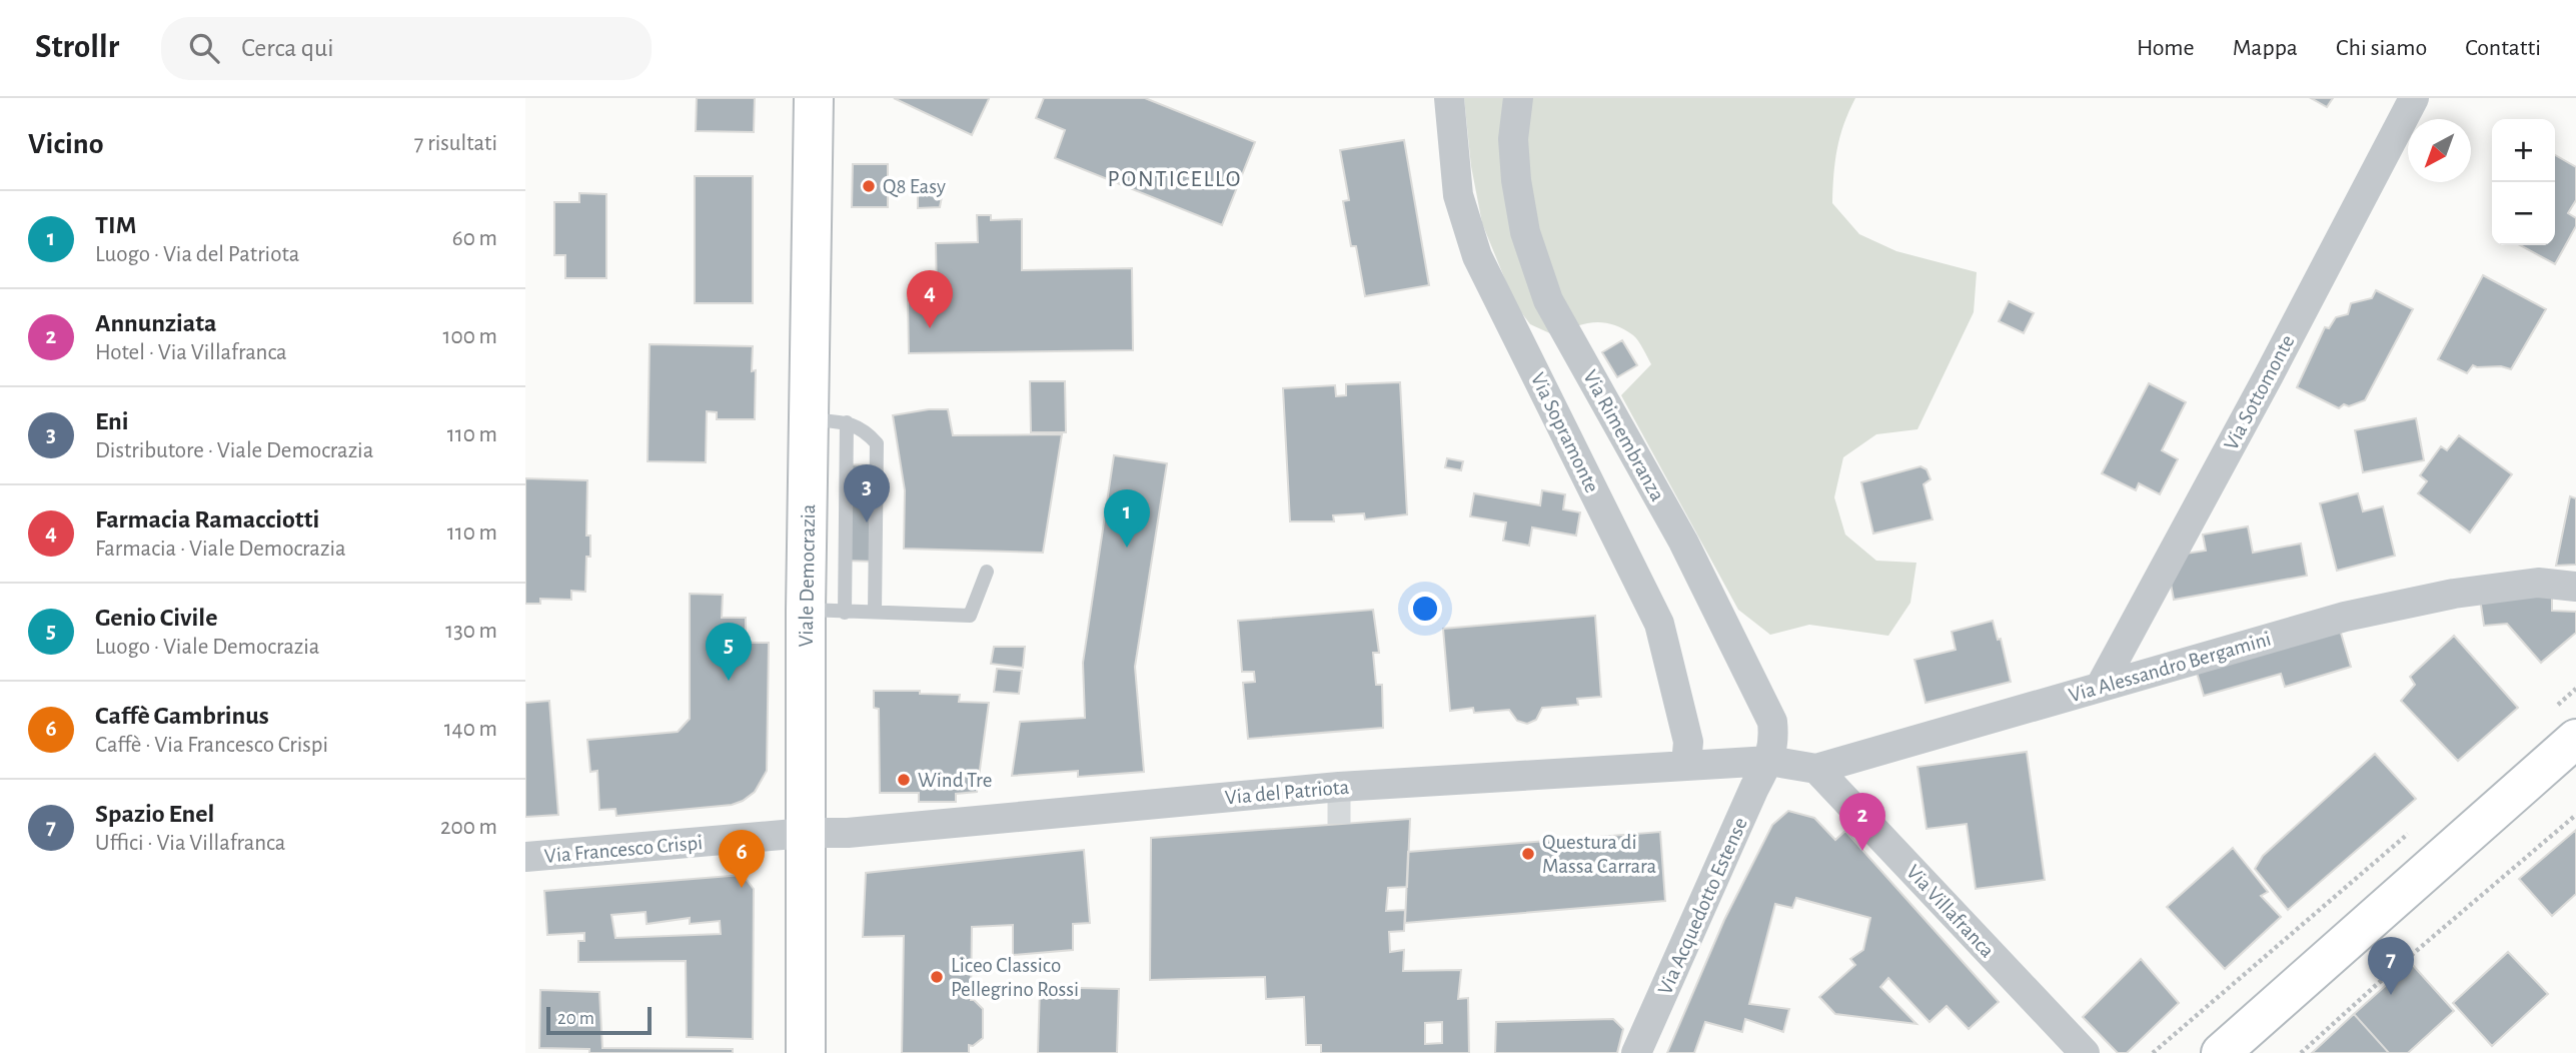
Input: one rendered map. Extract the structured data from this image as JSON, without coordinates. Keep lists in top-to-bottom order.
{
  "streets": {
    "main road": ["Viale Democrazia"],
    "street": [
      "Via Sottomonte",
      "Via Sopramonte",
      "Via Rimembranza",
      "Via Alessandro Bergamini",
      "Via del Patriota",
      "Via Francesco Crispi",
      "Via Acquedotto Estense",
      "Via Villafranca"
    ]
  },
  "crossings": [
    ["Via Sottomonte", "Via Alessandro Bergamini"],
    ["Via Sopramonte", "Via del Patriota"],
    ["Via Rimembranza", "Via Alessandro Bergamini"],
    ["Via Rimembranza", "Via del Patriota"],
    ["Via Rimembranza", "Via Acquedotto Estense"],
    ["Viale Democrazia", "Via del Patriota"],
    ["Viale Democrazia", "Via Francesco Crispi"],
    ["Via Alessandro Bergamini", "Via del Patriota"],
    ["Via Alessandro Bergamini", "Via Acquedotto Estense"],
    ["Via Alessandro Bergamini", "Via Villafranca"],
    ["Via del Patriota", "Via Francesco Crispi"],
    ["Via del Patriota", "Via Acquedotto Estense"]
  ],
  "districts": ["PONTICELLO"],
  "places": [
    "Q8 Easy",
    "Wind Tre",
    "Questura di Massa Carrara",
    "Liceo Classico Pellegrino Rossi"
  ],
  "scale_bar": "20 m",
  "north": "bottom left",
  "page": {
    "header": "Strollr",
    "search": "Cerca qui",
    "nav": [
      "Home",
      "Mappa",
      "Chi siamo",
      "Contatti"
    ],
    "heading": ["Vicino", "7 risultati"],
    "map_buttons": ["+", "−"],
    "list": [
      {
        "mark": "1",
        "name": "TIM",
        "note": "Luogo · Via del Patriota",
        "value": "60 m"
      },
      {
        "mark": "2",
        "name": "Annunziata",
        "note": "Hotel · Via Villafranca",
        "value": "100 m"
      },
      {
        "mark": "3",
        "name": "Eni",
        "note": "Distributore · Viale Democrazia",
        "value": "110 m"
      },
      {
        "mark": "4",
        "name": "Farmacia Ramacciotti",
        "note": "Farmacia · Viale Democrazia",
        "value": "110 m"
      },
      {
        "mark": "5",
        "name": "Genio Civile",
        "note": "Luogo · Viale Democrazia",
        "value": "130 m"
      },
      {
        "mark": "6",
        "name": "Caffè Gambrinus",
        "note": "Caffè · Via Francesco Crispi",
        "value": "140 m"
      },
      {
        "mark": "7",
        "name": "Spazio Enel",
        "note": "Uffici · Via Villafranca",
        "value": "200 m"
      }
    ],
    "pins": [
      "4",
      "3",
      "1",
      "5",
      "2",
      "6",
      "7"
    ],
    "scale": "20 m"
  }
}
